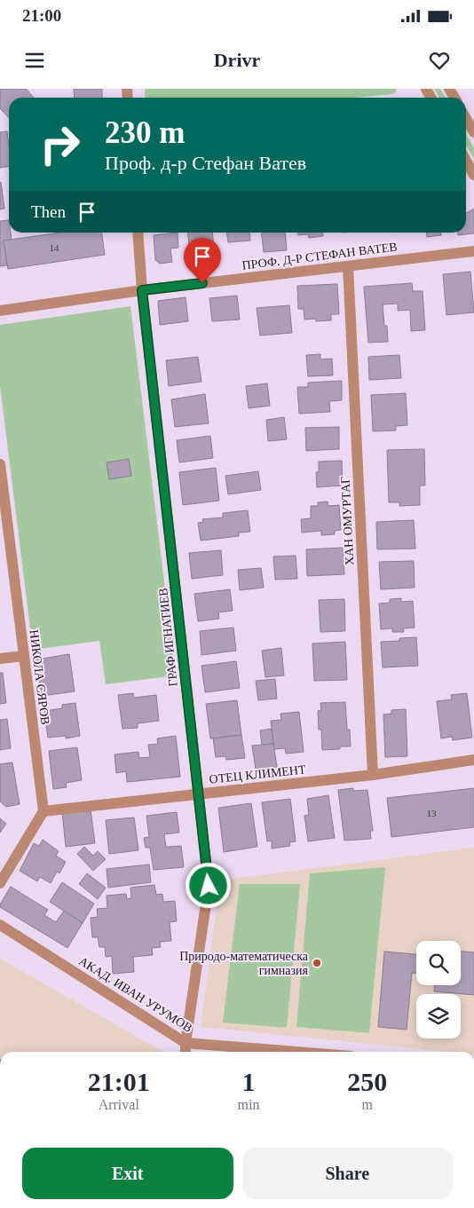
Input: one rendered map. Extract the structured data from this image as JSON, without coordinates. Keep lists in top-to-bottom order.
{
  "streets": {
    "street": [
      "ПРОФ. Д-Р СТЕФАН ВАТЕВ",
      "ХАН ОМУРТАГ",
      "ГРАФ ИГНАТИЕВ",
      "НИКОЛА СЯРОВ",
      "ОТЕЦ КЛИМЕНТ",
      "АКАД. ИВАН УРУМОВ"
    ]
  },
  "crossings": [
    ["ПРОФ. Д-Р СТЕФАН ВАТЕВ", "ХАН ОМУРТАГ"],
    ["ПРОФ. Д-Р СТЕФАН ВАТЕВ", "ГРАФ ИГНАТИЕВ"],
    ["ХАН ОМУРТАГ", "ОТЕЦ КЛИМЕНТ"],
    ["ГРАФ ИГНАТИЕВ", "ОТЕЦ КЛИМЕНТ"],
    ["ГРАФ ИГНАТИЕВ", "АКАД. ИВАН УРУМОВ"],
    ["НИКОЛА СЯРОВ", "ОТЕЦ КЛИМЕНТ"]
  ],
  "places": ["Природо-математическа гимназия"],
  "house_numbers": ["14", "13"],
  "page": {
    "status": "21:00",
    "header": "Drivr",
    "turn": ["230 m", "Проф. д-р Стефан Ватев"],
    "then": "Then",
    "eta": [
      "21:01",
      "Arrival",
      "1",
      "min",
      "250",
      "m"
    ],
    "buttons": ["Exit", "Share"]
  }
}
